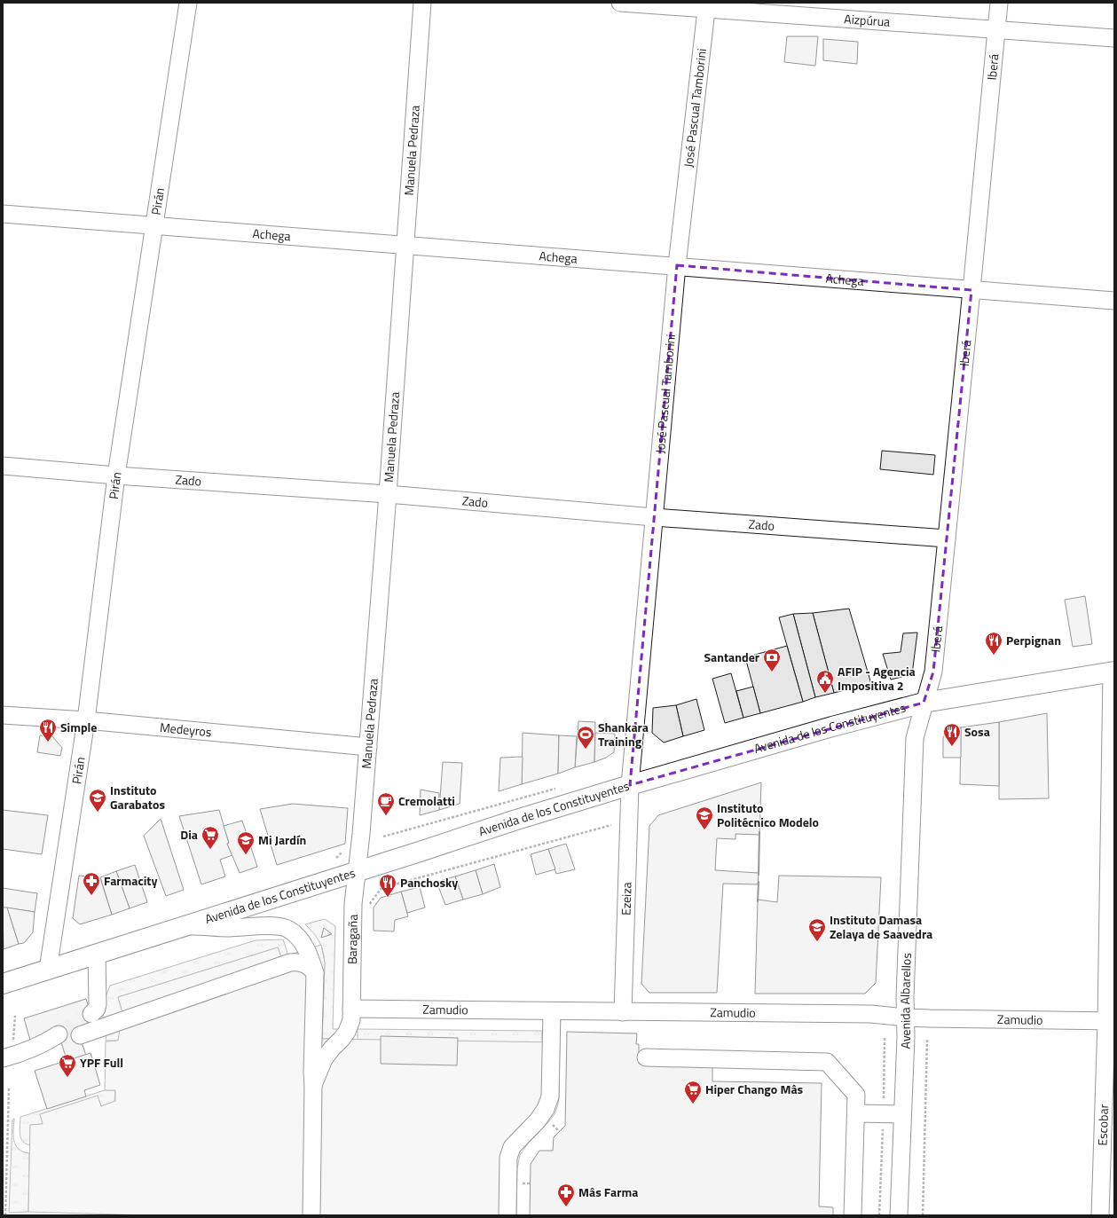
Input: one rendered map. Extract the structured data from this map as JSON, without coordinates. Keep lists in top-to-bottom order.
{
  "streets": {
    "main road": ["Avenida de los Constituyentes"],
    "street": [
      "Aizpúrua",
      "Iberá",
      "José Pascual Tamborini",
      "Manuela Pedraza",
      "Pirán",
      "Achega",
      "Zado",
      "Medeyros",
      "Ezeiza",
      "Baragaña",
      "Avenida Albarellos",
      "Zamudio",
      "Escobar"
    ]
  },
  "crossings": [
    ["Aizpúrua", "Iberá"],
    ["Aizpúrua", "José Pascual Tamborini"],
    ["Iberá", "Achega"],
    ["Iberá", "Zado"],
    ["Iberá", "Avenida de los Constituyentes"],
    ["Iberá", "Avenida Albarellos"],
    ["José Pascual Tamborini", "Achega"],
    ["José Pascual Tamborini", "Zado"],
    ["José Pascual Tamborini", "Avenida de los Constituyentes"],
    ["José Pascual Tamborini", "Ezeiza"],
    ["Manuela Pedraza", "Achega"],
    ["Manuela Pedraza", "Zado"],
    ["Manuela Pedraza", "Avenida de los Constituyentes"],
    ["Manuela Pedraza", "Medeyros"],
    ["Manuela Pedraza", "Baragaña"],
    ["Pirán", "Achega"],
    ["Pirán", "Zado"],
    ["Pirán", "Avenida de los Constituyentes"],
    ["Pirán", "Medeyros"],
    ["Avenida de los Constituyentes", "Ezeiza"],
    ["Avenida de los Constituyentes", "Baragaña"],
    ["Avenida de los Constituyentes", "Avenida Albarellos"],
    ["Avenida de los Constituyentes", "Escobar"],
    ["Ezeiza", "Zamudio"],
    ["Baragaña", "Zamudio"],
    ["Avenida Albarellos", "Zamudio"],
    ["Zamudio", "Escobar"]
  ],
  "places": {
    "restaurant": [
      "Perpignan",
      "Simple",
      "Sosa",
      "Panchosky"
    ],
    "bank": ["Santander"],
    "public building": ["AFIP - Agencia Impositiva 2"],
    "sports": ["Shankara Training"],
    "school or university": [
      "Instituto Garabatos",
      "Instituto Politécnico Modelo",
      "Mi Jardín",
      "Instituto Damasa Zelaya de Saavedra"
    ],
    "cafe": ["Cremolatti"],
    "supermarket": ["Dia", "YPF Full", "Hiper Chango Mâs"],
    "pharmacy": ["Farmacity", "Mâs Farma"]
  }
}
